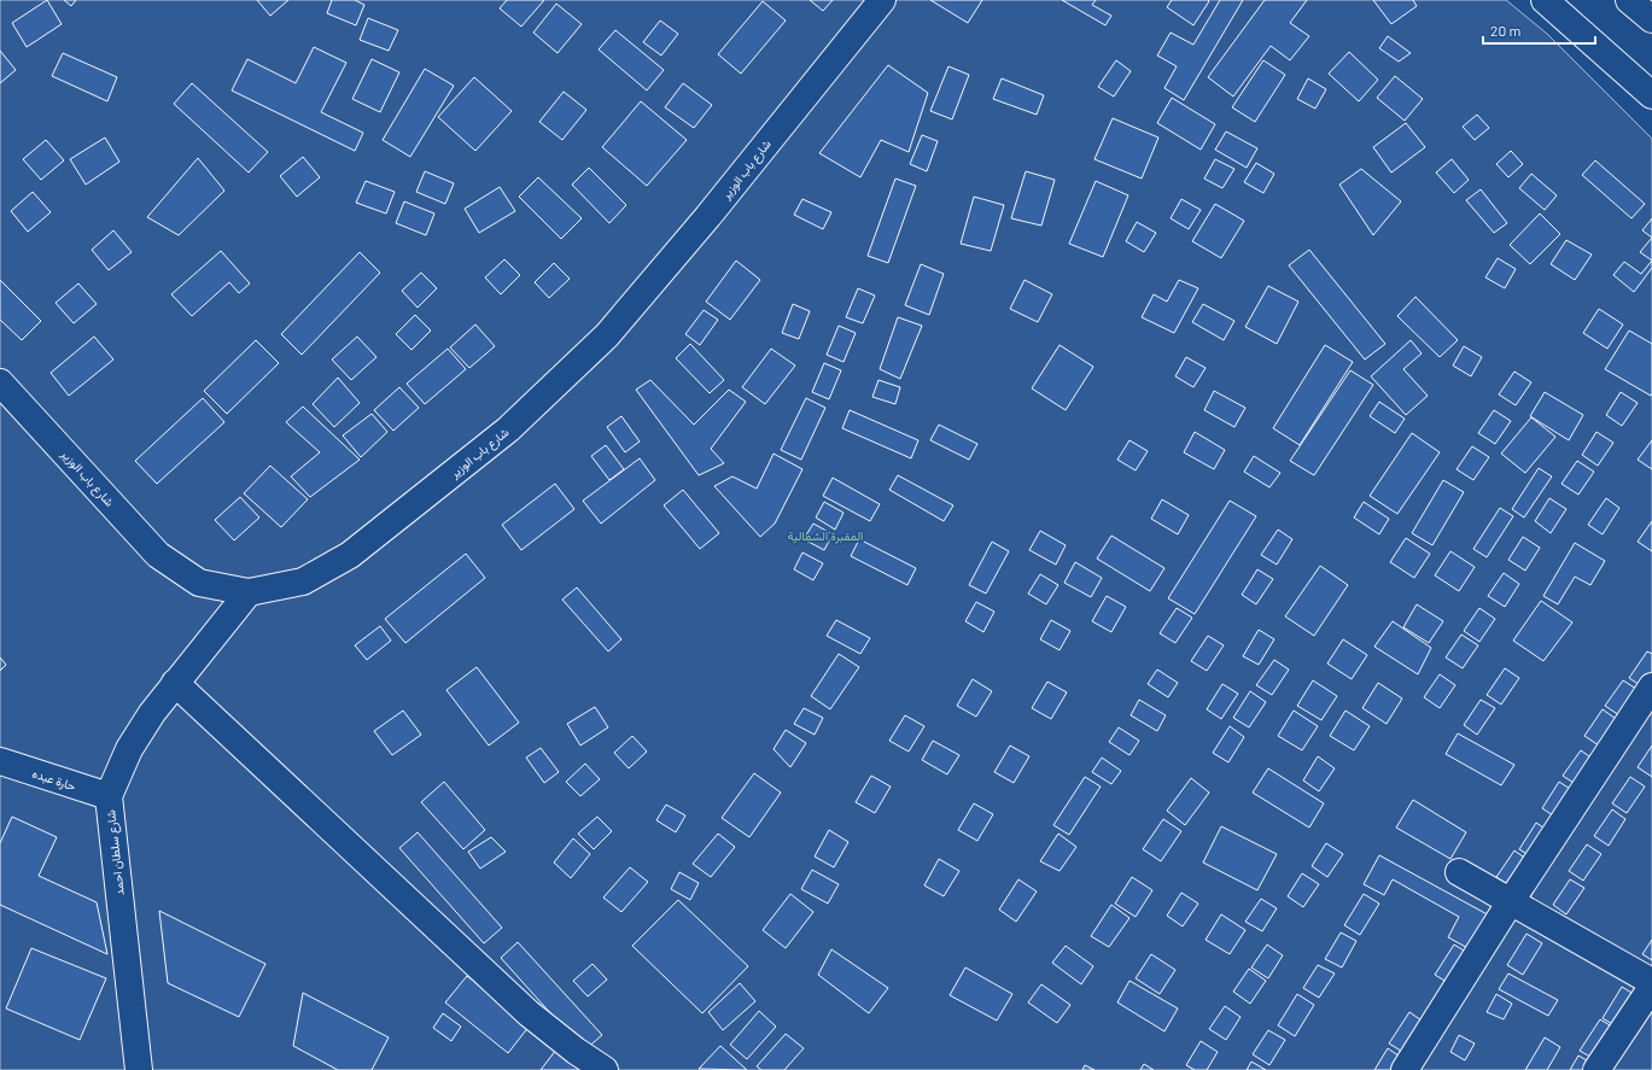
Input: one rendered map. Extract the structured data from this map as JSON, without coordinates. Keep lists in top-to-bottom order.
{
  "streets": {
    "main road": ["شارع باب الوزير", "حارة عبده", "شارع سلطان احمد"]
  },
  "crossings": [
    ["شارع باب الوزير", "شارع سلطان احمد"],
    ["حارة عبده", "شارع سلطان احمد"]
  ],
  "parks": ["المقبرة الشمالية"],
  "scale_bar": "20 m"
}
